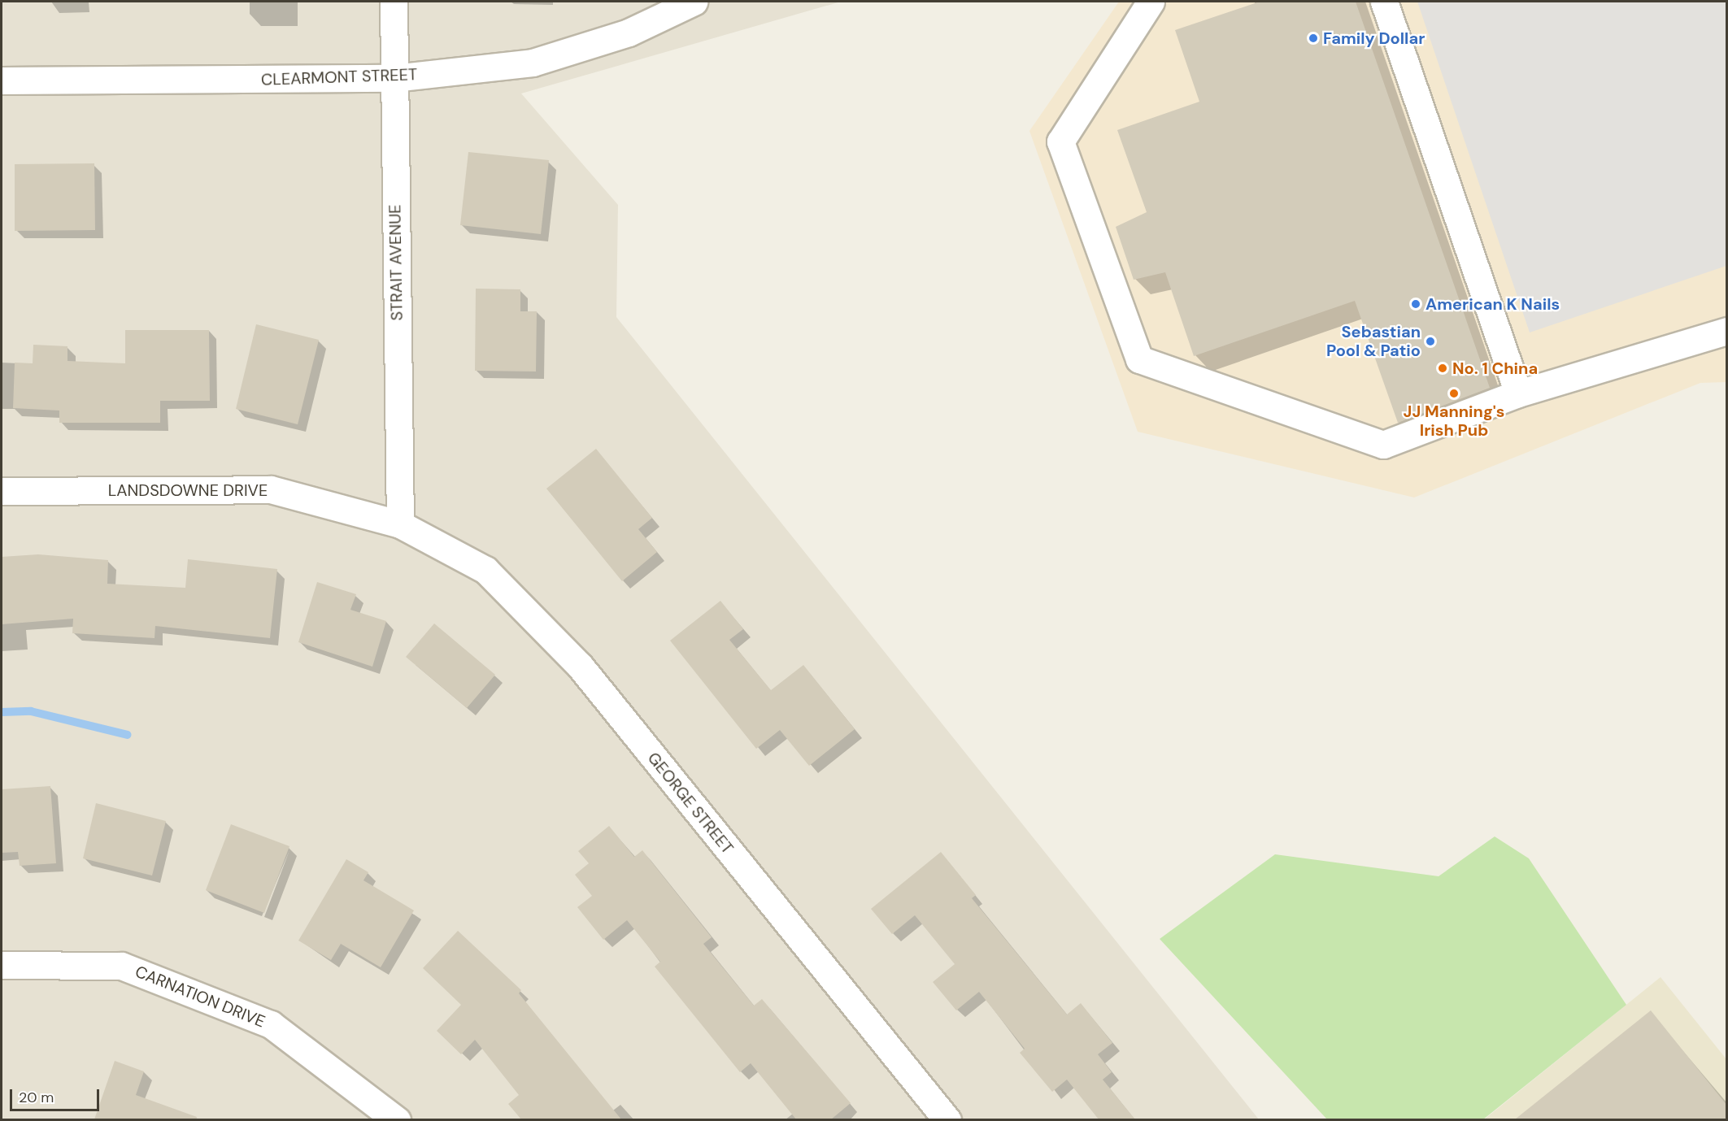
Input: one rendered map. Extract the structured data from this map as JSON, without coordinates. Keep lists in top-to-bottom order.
{
  "streets": {
    "street": [
      "CLEARMONT STREET",
      "STRAIT AVENUE",
      "LANDSDOWNE DRIVE",
      "GEORGE STREET",
      "CARNATION DRIVE"
    ]
  },
  "crossings": [
    ["CLEARMONT STREET", "STRAIT AVENUE"],
    ["STRAIT AVENUE", "LANDSDOWNE DRIVE"],
    ["STRAIT AVENUE", "GEORGE STREET"],
    ["LANDSDOWNE DRIVE", "GEORGE STREET"]
  ],
  "places": [
    "Family Dollar",
    "American K Nails",
    "Sebastian Pool & Patio",
    "No. 1 China",
    "JJ Manning's Irish Pub"
  ],
  "scale_bar": "20 m"
}
